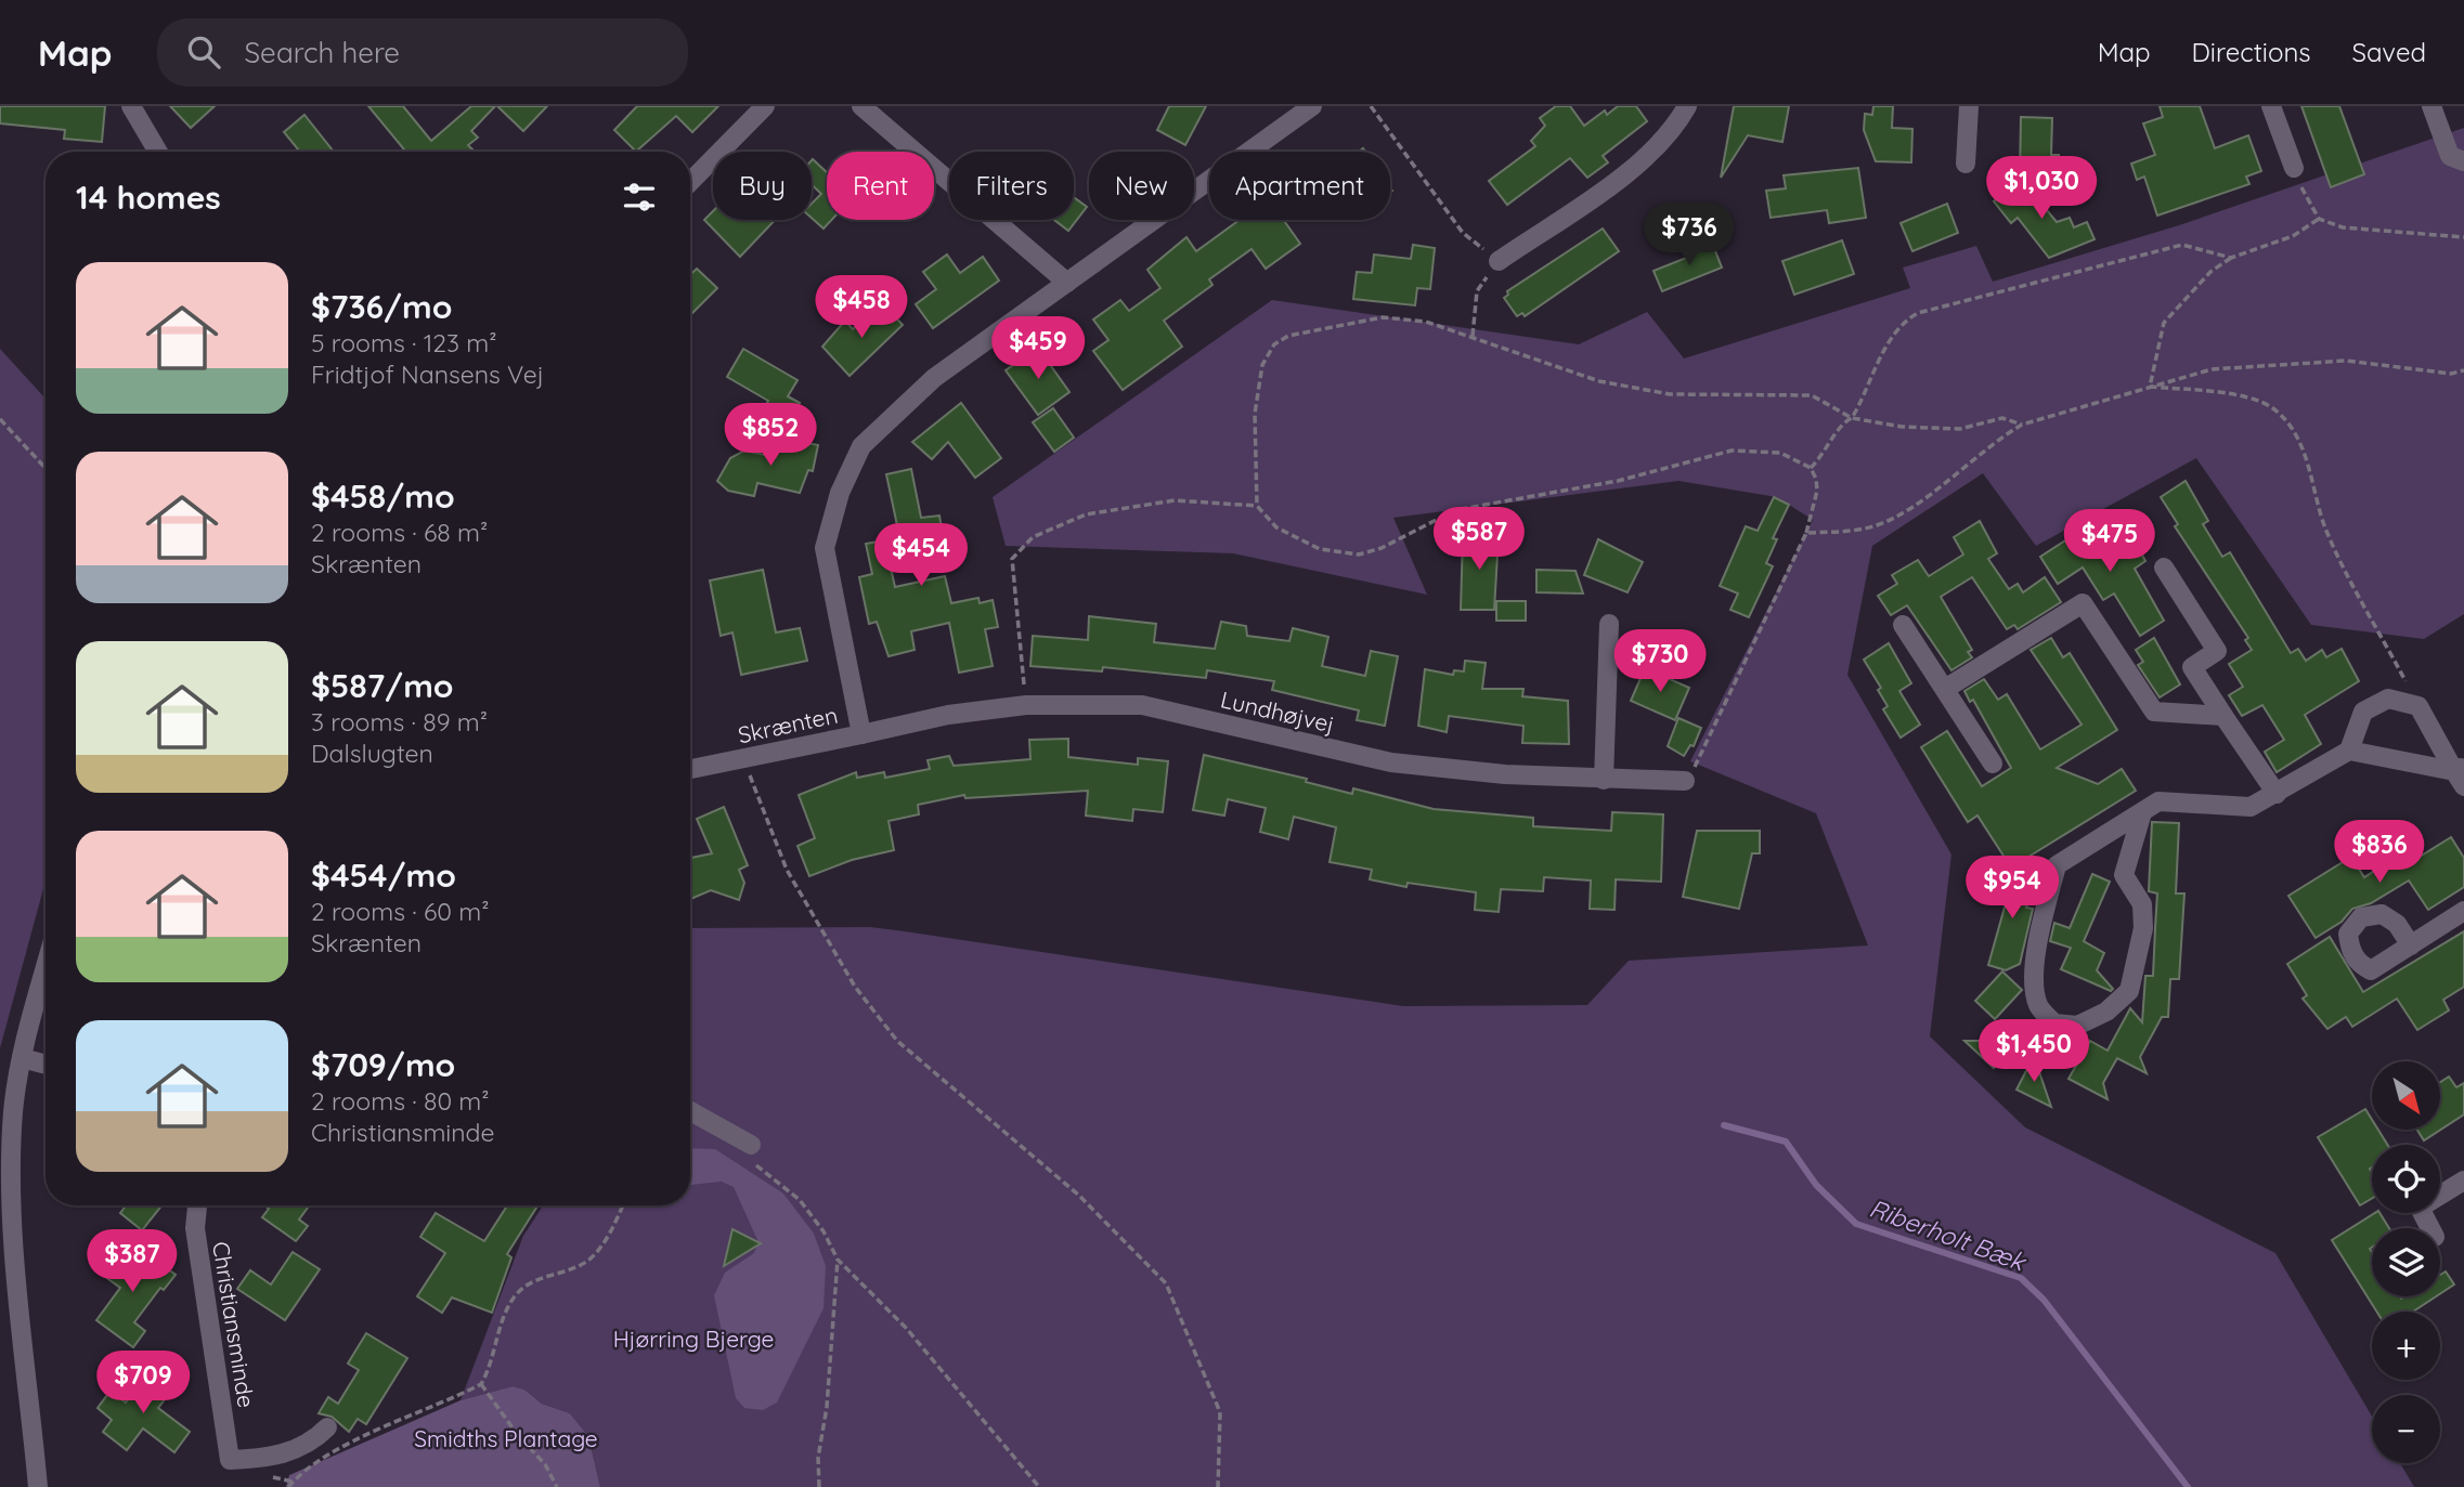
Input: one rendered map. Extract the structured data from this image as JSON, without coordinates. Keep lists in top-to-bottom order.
{
  "streets": {
    "street": ["Lundhøjvej", "Skrænten", "Christiansminde"]
  },
  "crossings": [
    ["Lundhøjvej", "Skrænten"]
  ],
  "water": ["Riberholt Bæk"],
  "parks": ["Hjørring Bjerge", "Smidths Plantage"],
  "north": "bottom right",
  "page": {
    "header": "Map",
    "search": "Search here",
    "nav": ["Map", "Directions", "Saved"],
    "chip": [
      "Buy",
      "Rent",
      "Filters",
      "New",
      "Apartment"
    ],
    "heading": "14 homes",
    "price": [
      "$1,030",
      "$736",
      "$458",
      "$459",
      "$852",
      "$587",
      "$475",
      "$454",
      "$730",
      "$836",
      "$954",
      "$1,450",
      "$387",
      "$709"
    ],
    "list": [
      {
        "name": "$736/mo",
        "note": "5 rooms · 123 m² · Fridtjof Nansens Vej"
      },
      {
        "name": "$458/mo",
        "note": "2 rooms · 68 m² · Skrænten"
      },
      {
        "name": "$587/mo",
        "note": "3 rooms · 89 m² · Dalslugten"
      },
      {
        "name": "$454/mo",
        "note": "2 rooms · 60 m² · Skrænten"
      },
      {
        "name": "$709/mo",
        "note": "2 rooms · 80 m² · Christiansminde"
      }
    ],
    "map_buttons": ["+", "−"]
  }
}
